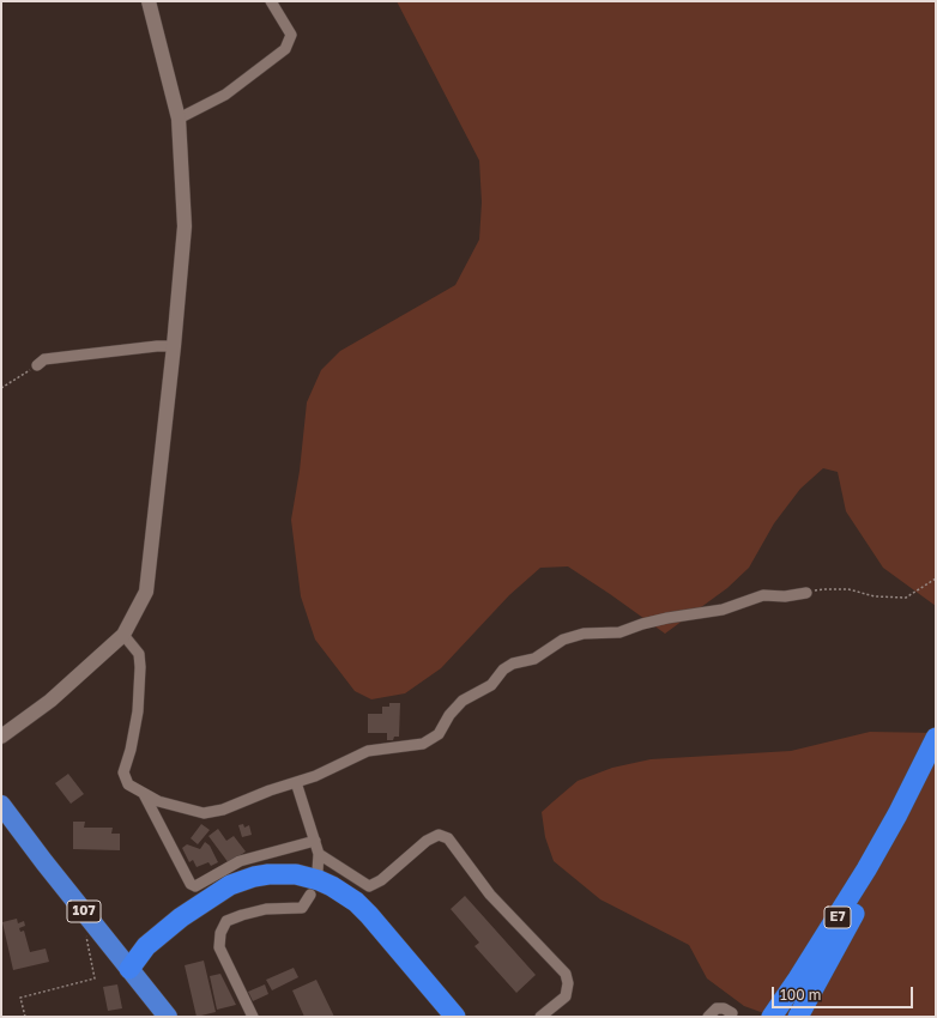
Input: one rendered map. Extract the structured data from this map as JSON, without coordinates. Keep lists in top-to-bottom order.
{
  "streets": {
    "highway": ["107", "E7"]
  },
  "scale_bar": "100 m"
}
